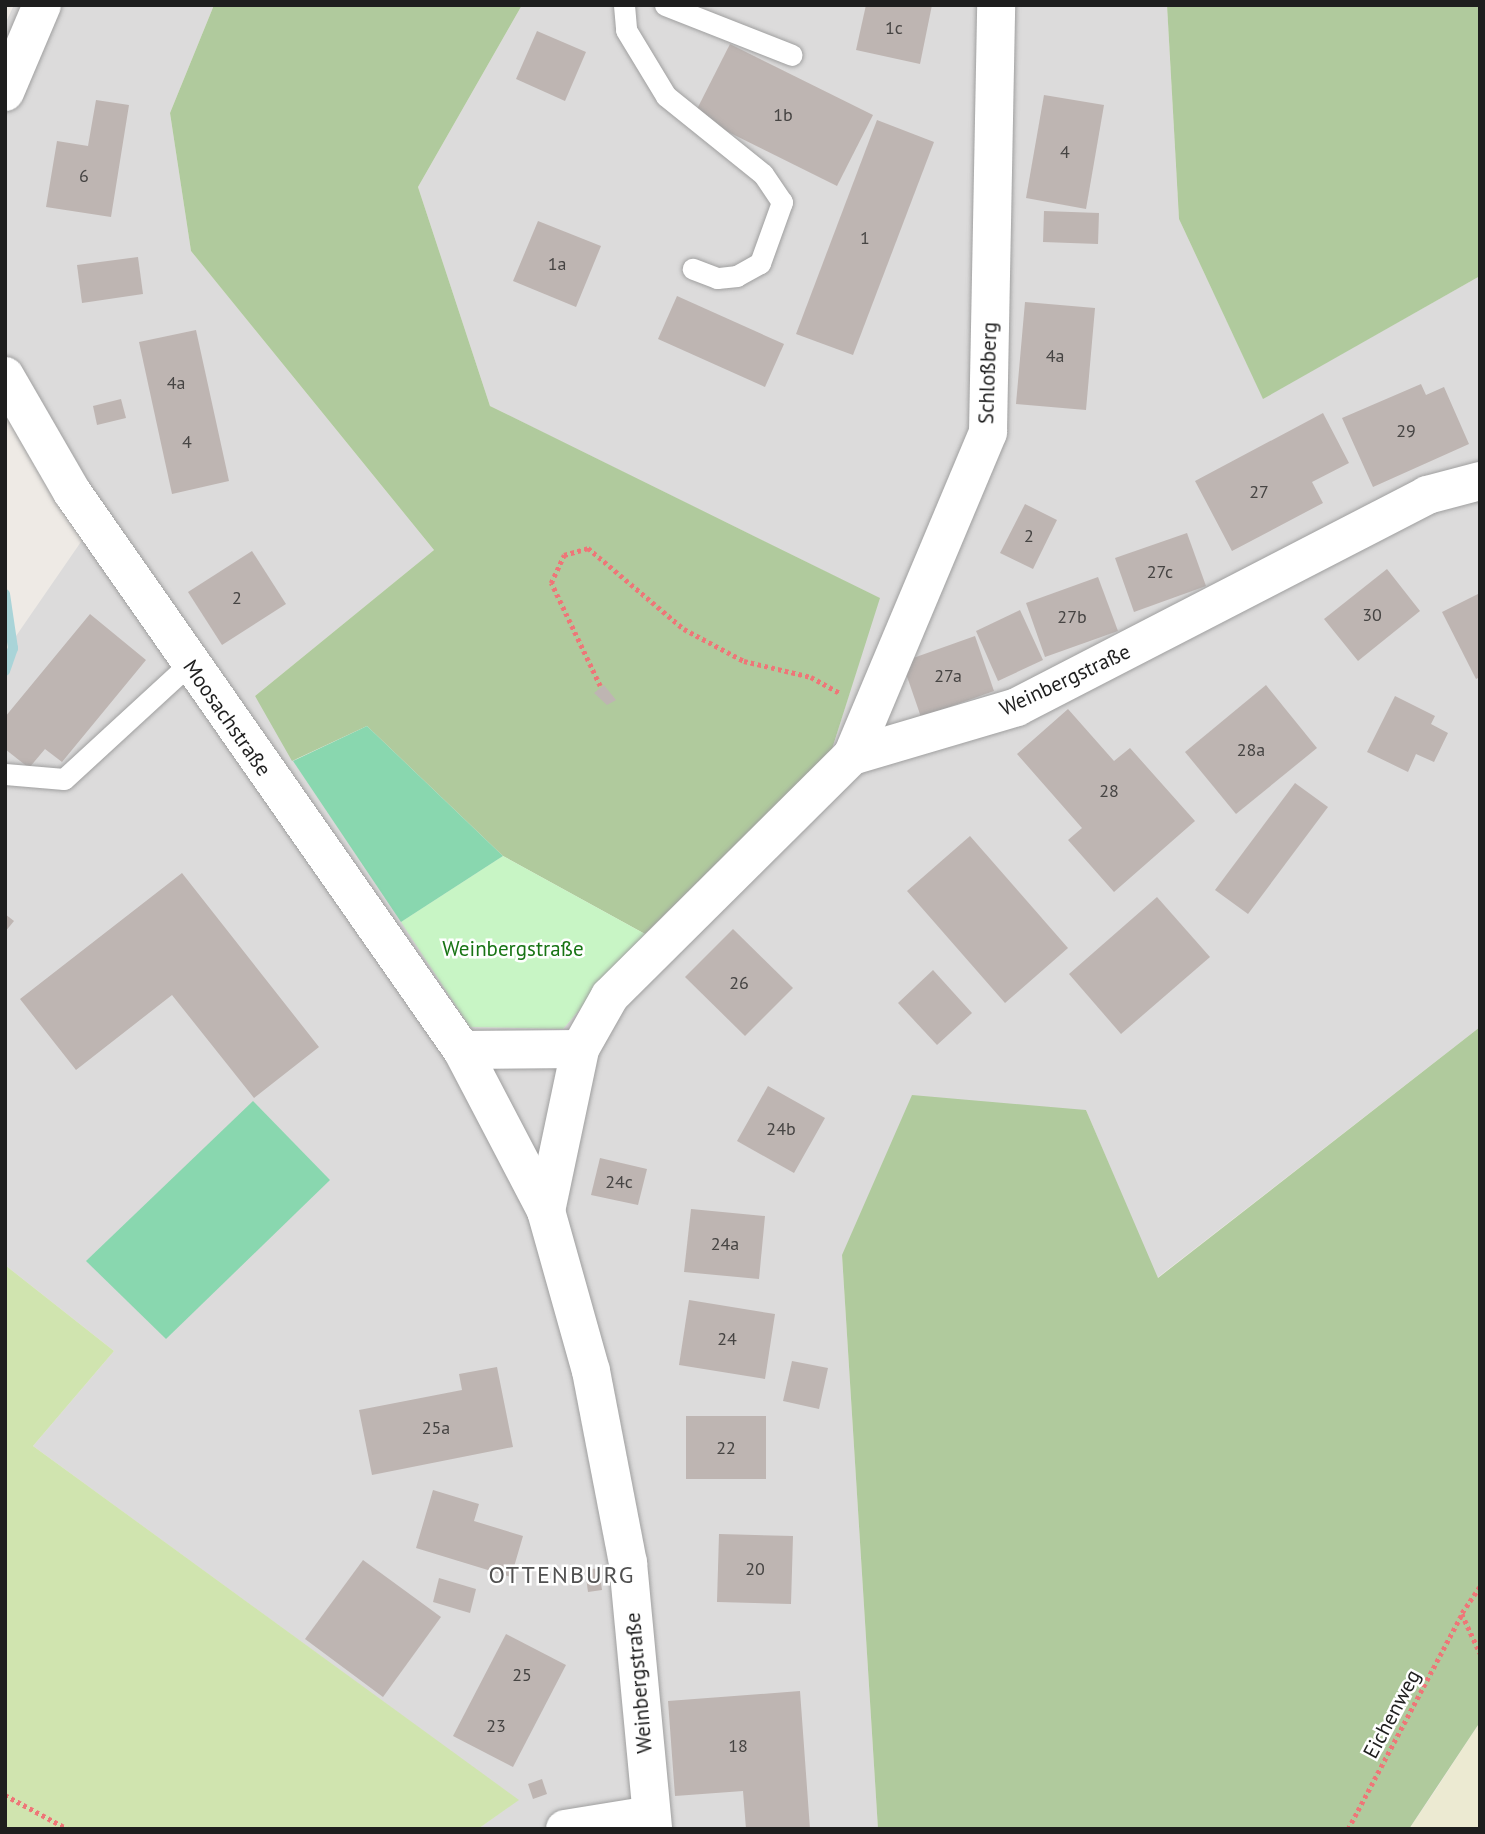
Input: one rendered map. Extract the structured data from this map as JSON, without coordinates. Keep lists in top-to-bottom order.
{
  "streets": {
    "street": ["Schloßberg", "Weinbergstraße", "Moosachstraße"],
    "path": ["Eichenweg"]
  },
  "crossings": [
    ["Schloßberg", "Weinbergstraße"],
    ["Weinbergstraße", "Moosachstraße"]
  ],
  "districts": ["OTTENBURG"],
  "parks": ["Weinbergstraße"],
  "house_numbers": [
    "1c",
    "1b",
    "4",
    "6",
    "1",
    "1a",
    "4a",
    "4a",
    "29",
    "4",
    "27",
    "2",
    "27c",
    "2",
    "30",
    "27b",
    "27a",
    "28a",
    "28",
    "26",
    "24b",
    "24c",
    "24a",
    "24",
    "25a",
    "22",
    "20",
    "25",
    "23",
    "18"
  ]
}
